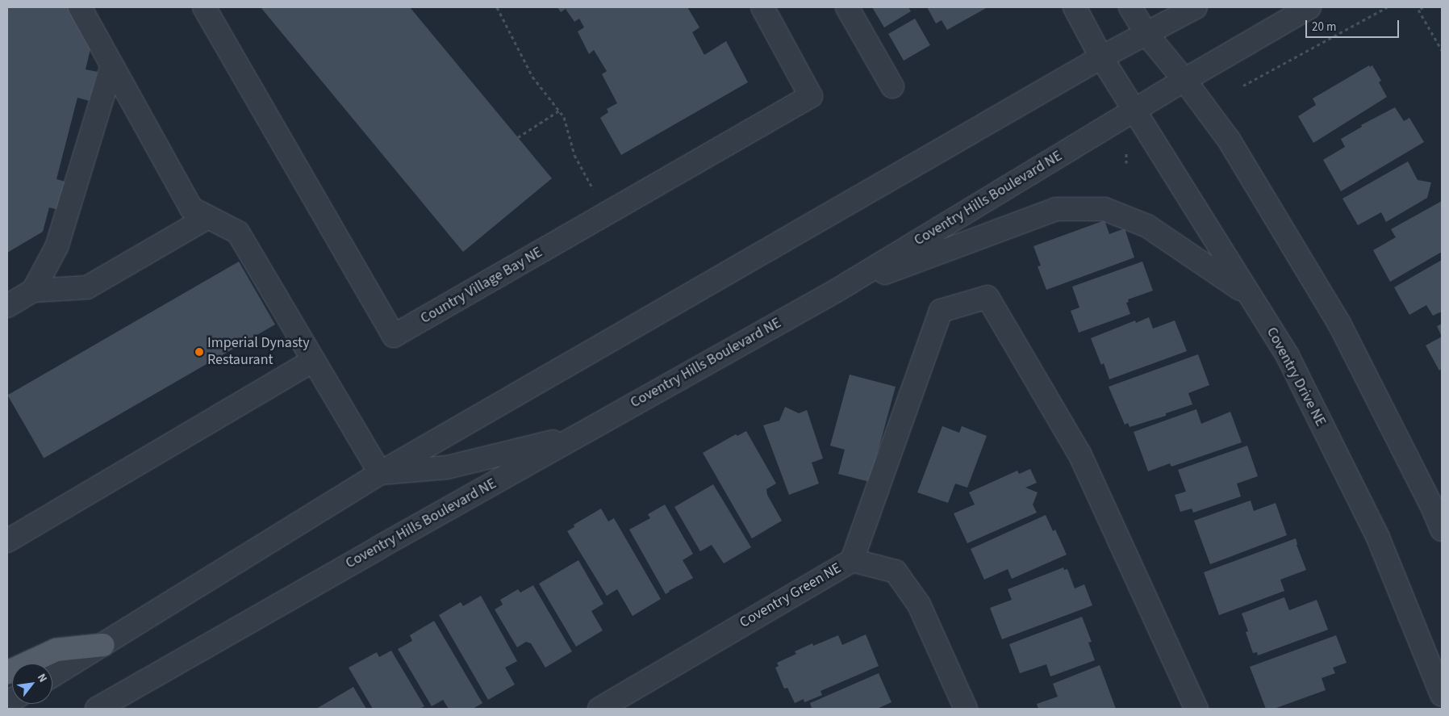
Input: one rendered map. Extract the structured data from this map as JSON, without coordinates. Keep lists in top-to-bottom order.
{
  "streets": {
    "street": [
      "Coventry Hills Boulevard NE",
      "Country Village Bay NE",
      "Coventry Drive NE",
      "Coventry Green NE"
    ]
  },
  "crossings": [
    ["Coventry Hills Boulevard NE", "Coventry Drive NE"]
  ],
  "places": ["Imperial Dynasty Restaurant"],
  "scale_bar": "20 m",
  "north": "top right"
}
